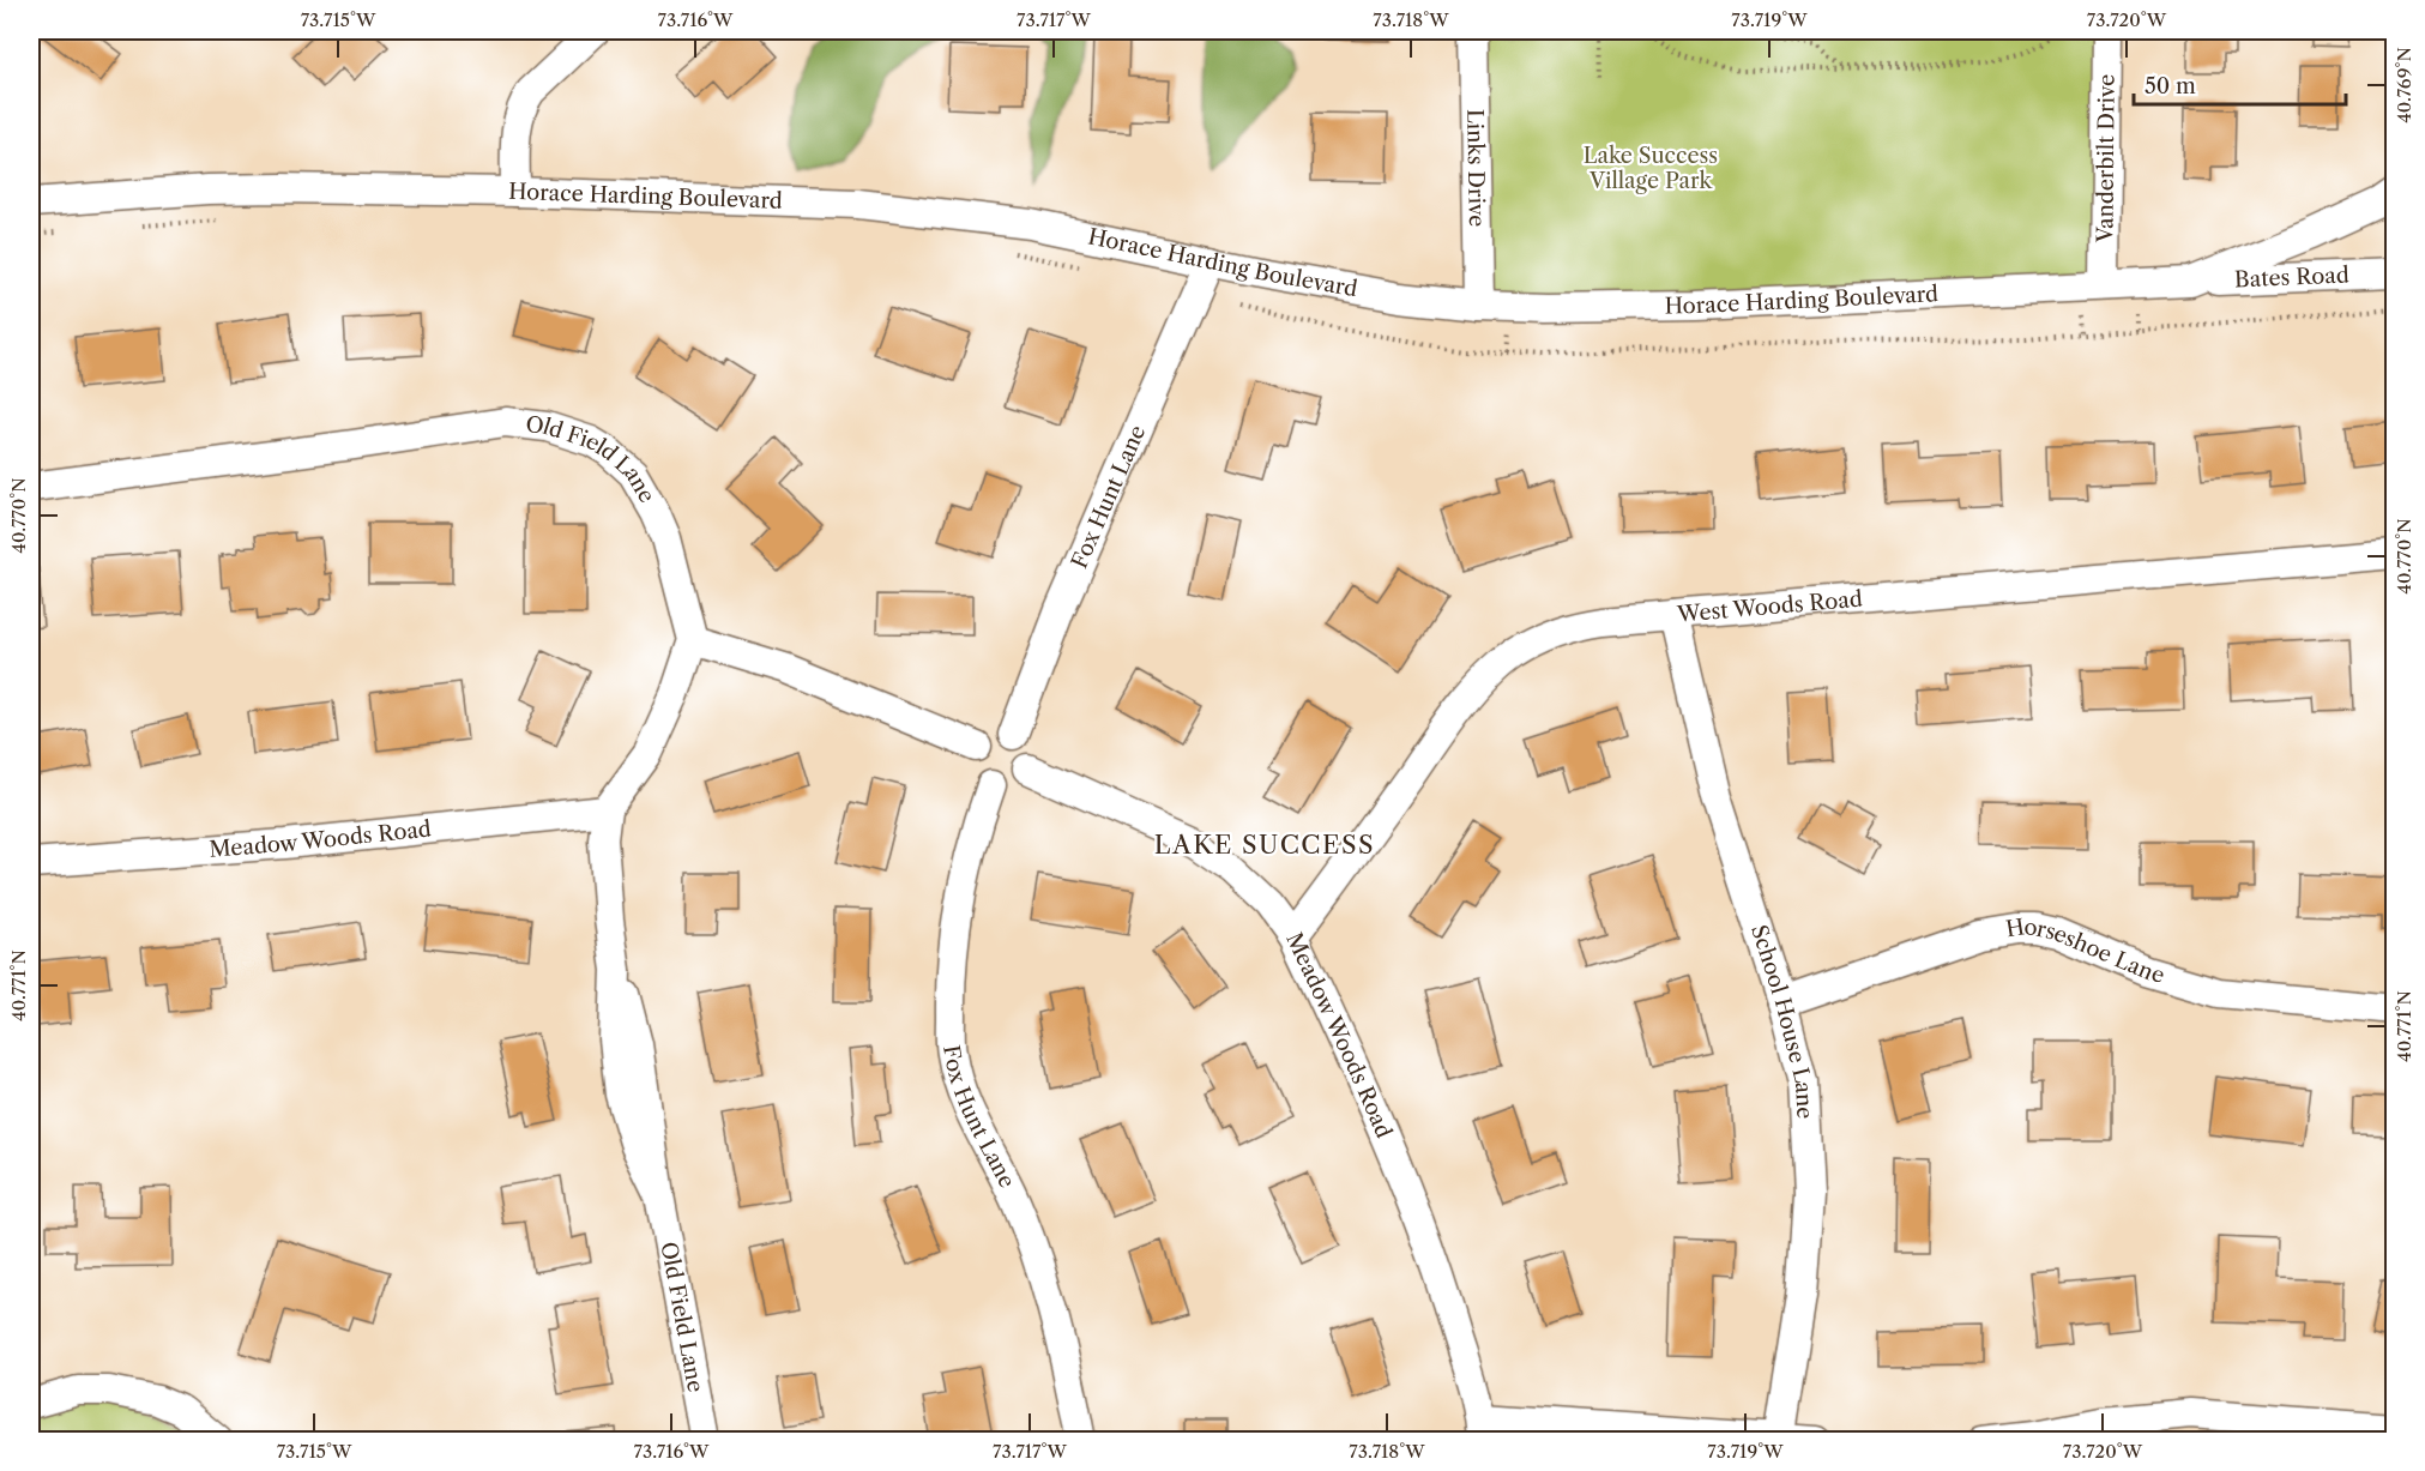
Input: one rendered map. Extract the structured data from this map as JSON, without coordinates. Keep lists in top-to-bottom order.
{
  "streets": {
    "street": [
      "Vanderbilt Drive",
      "Links Drive",
      "Horace Harding Boulevard",
      "Bates Road",
      "Old Field Lane",
      "Fox Hunt Lane",
      "West Woods Road",
      "Meadow Woods Road",
      "Horseshoe Lane",
      "School House Lane"
    ]
  },
  "crossings": [
    ["Vanderbilt Drive", "Horace Harding Boulevard"],
    ["Links Drive", "Horace Harding Boulevard"],
    ["Horace Harding Boulevard", "Bates Road"],
    ["Horace Harding Boulevard", "Fox Hunt Lane"],
    ["Old Field Lane", "Meadow Woods Road"],
    ["Fox Hunt Lane", "Meadow Woods Road"],
    ["West Woods Road", "Meadow Woods Road"],
    ["West Woods Road", "School House Lane"],
    ["Horseshoe Lane", "School House Lane"]
  ],
  "districts": ["LAKE SUCCESS"],
  "parks": ["Lake Success Village Park"],
  "scale_bar": "50 m",
  "coordinates": [
    "73.715°W",
    "73.716°W",
    "73.717°W",
    "73.718°W",
    "73.719°W",
    "73.720°W",
    "40.769°N",
    "40.770°N",
    "40.771°N"
  ]
}
